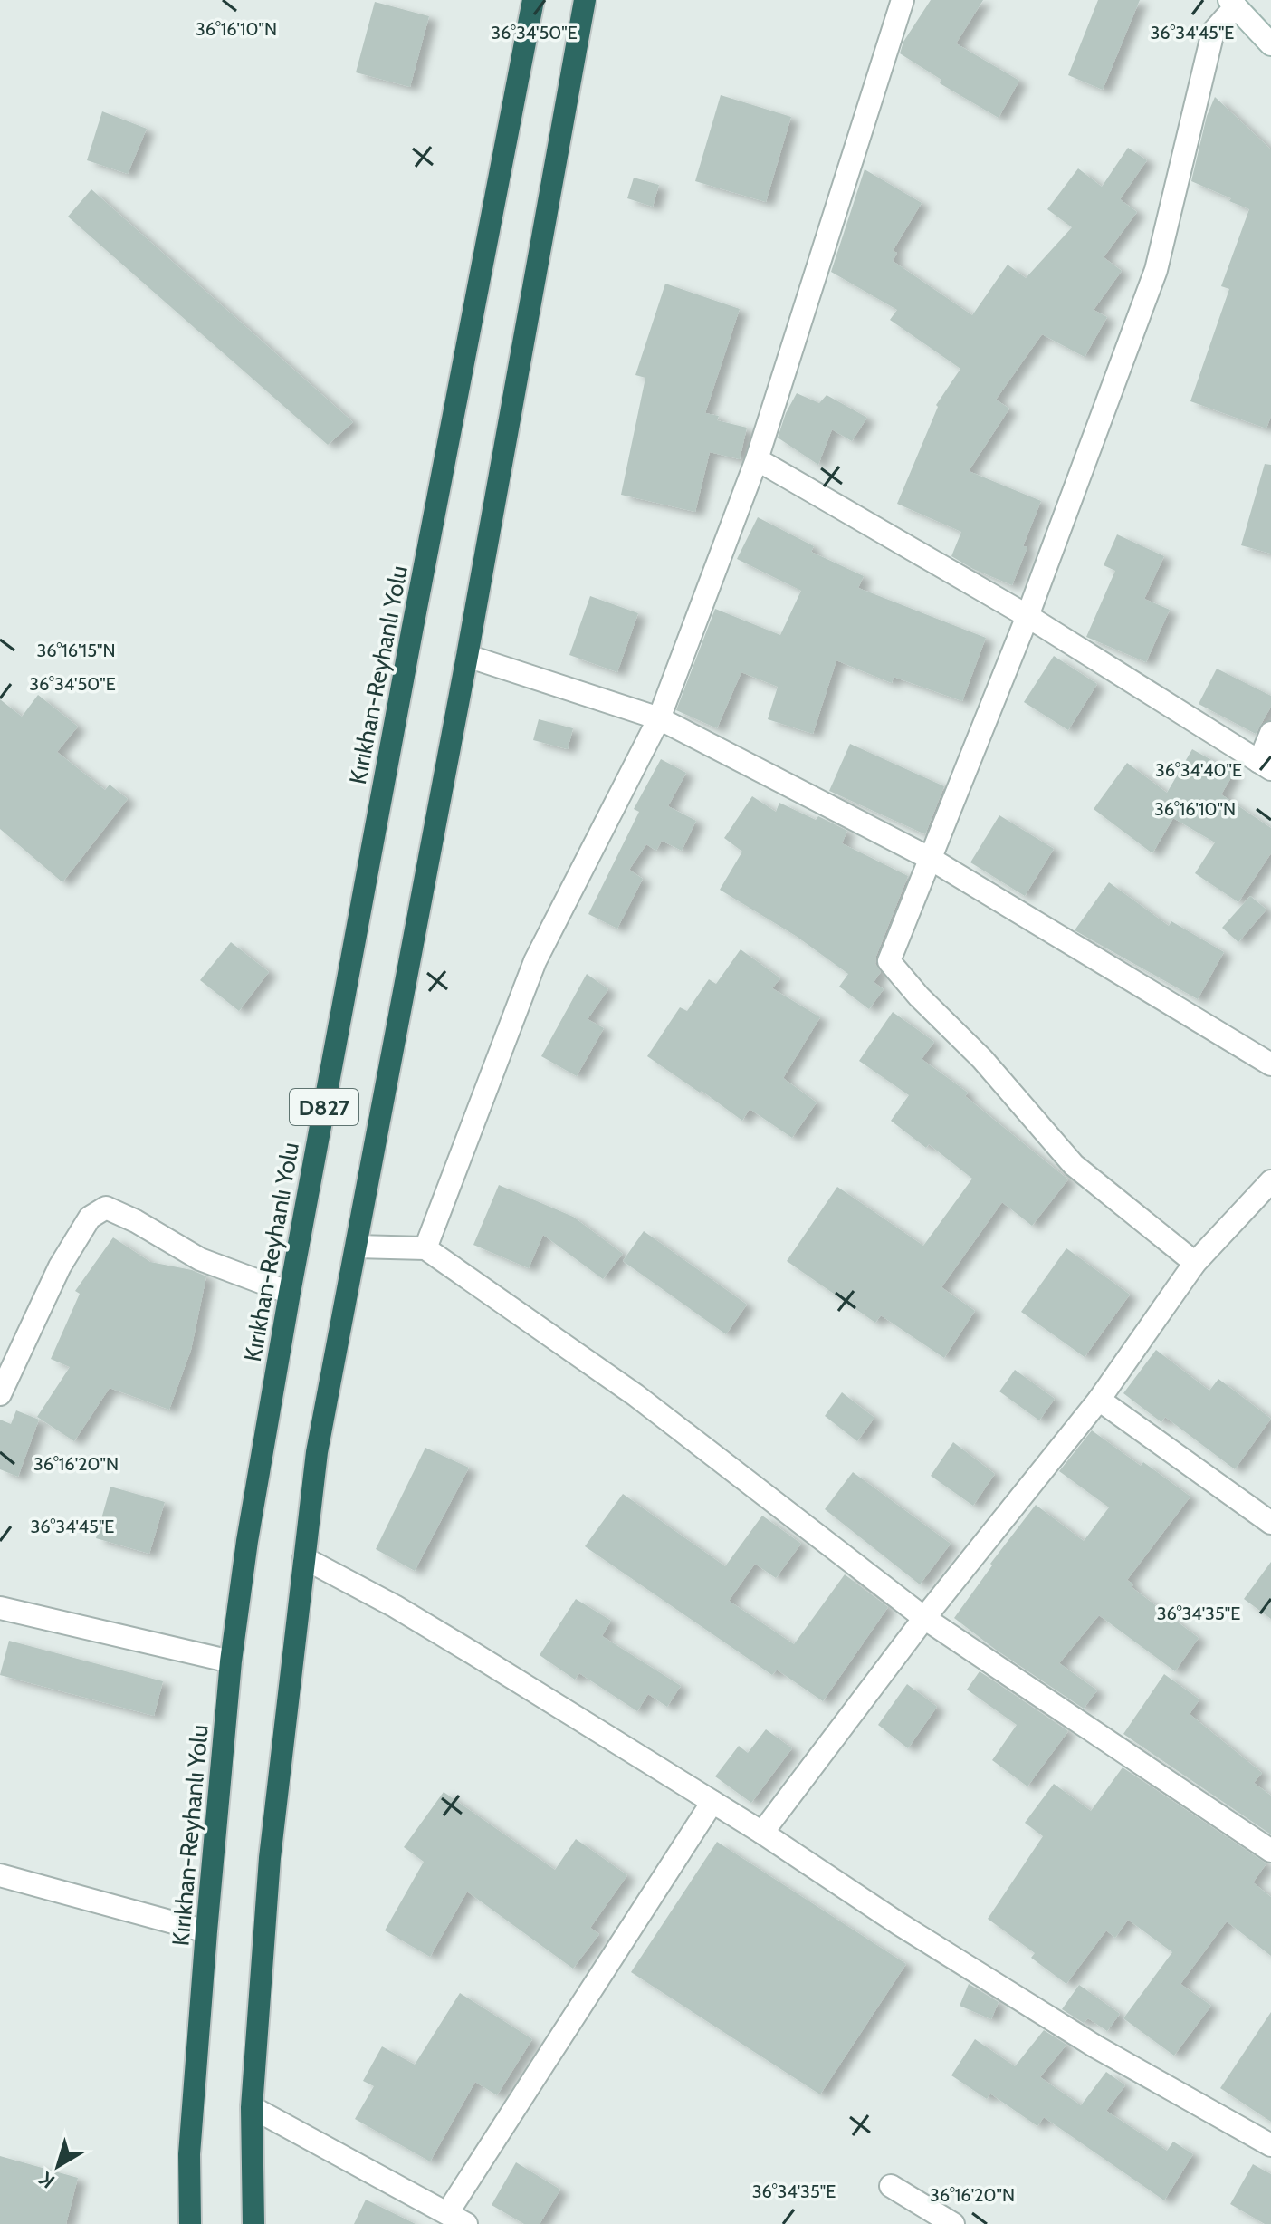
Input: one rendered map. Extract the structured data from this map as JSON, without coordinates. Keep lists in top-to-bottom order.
{
  "streets": {
    "highway": ["Kırıkhan-Reyhanlı Yolu", "D827"]
  },
  "north": "bottom left",
  "coordinates": [
    "36°16'10\"N",
    "36°34'50\"E",
    "36°34'45\"E",
    "36°16'15\"N",
    "36°34'40\"E",
    "36°16'20\"N",
    "36°34'35\"E"
  ]
}
